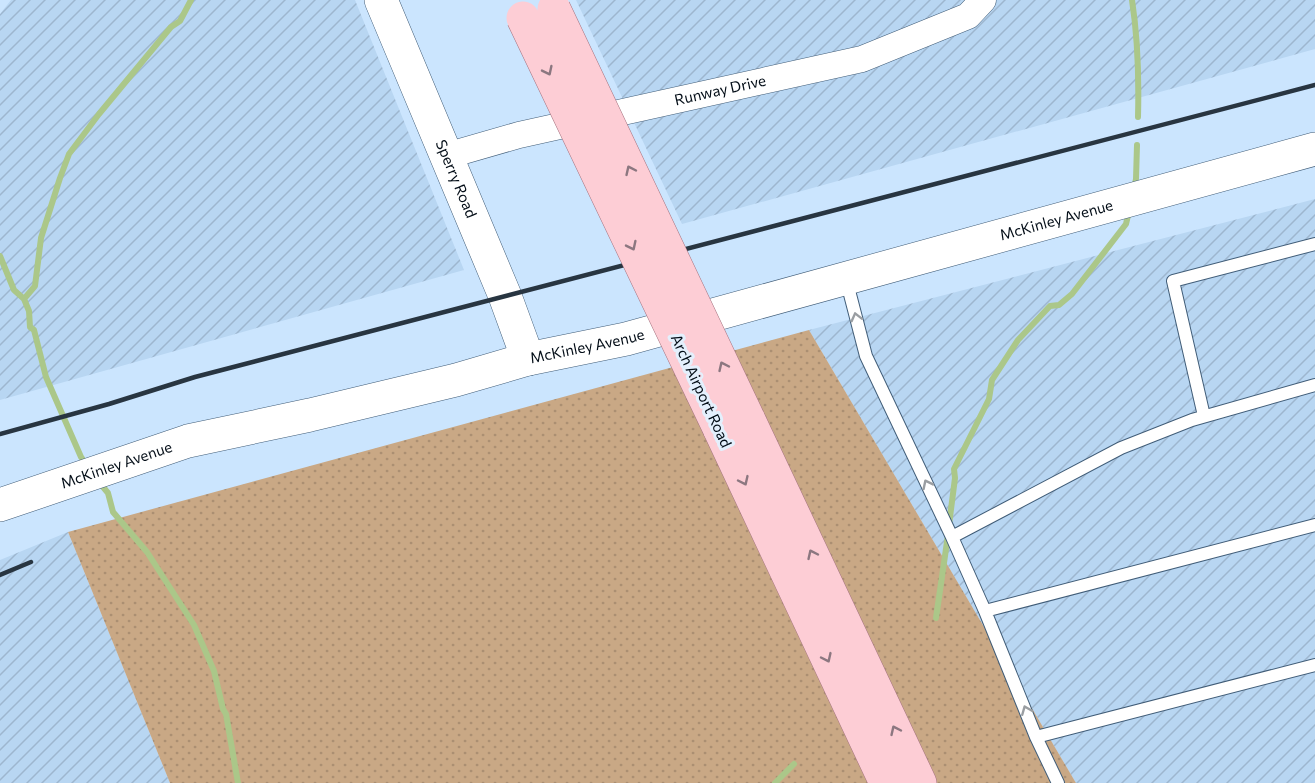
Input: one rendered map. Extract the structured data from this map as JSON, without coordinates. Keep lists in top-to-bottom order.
{
  "streets": {
    "main road": ["Arch Airport Road"],
    "street": ["Runway Drive", "Sperry Road", "McKinley Avenue"]
  },
  "crossings": [
    ["Runway Drive", "Sperry Road"],
    ["Sperry Road", "McKinley Avenue"]
  ]
}
